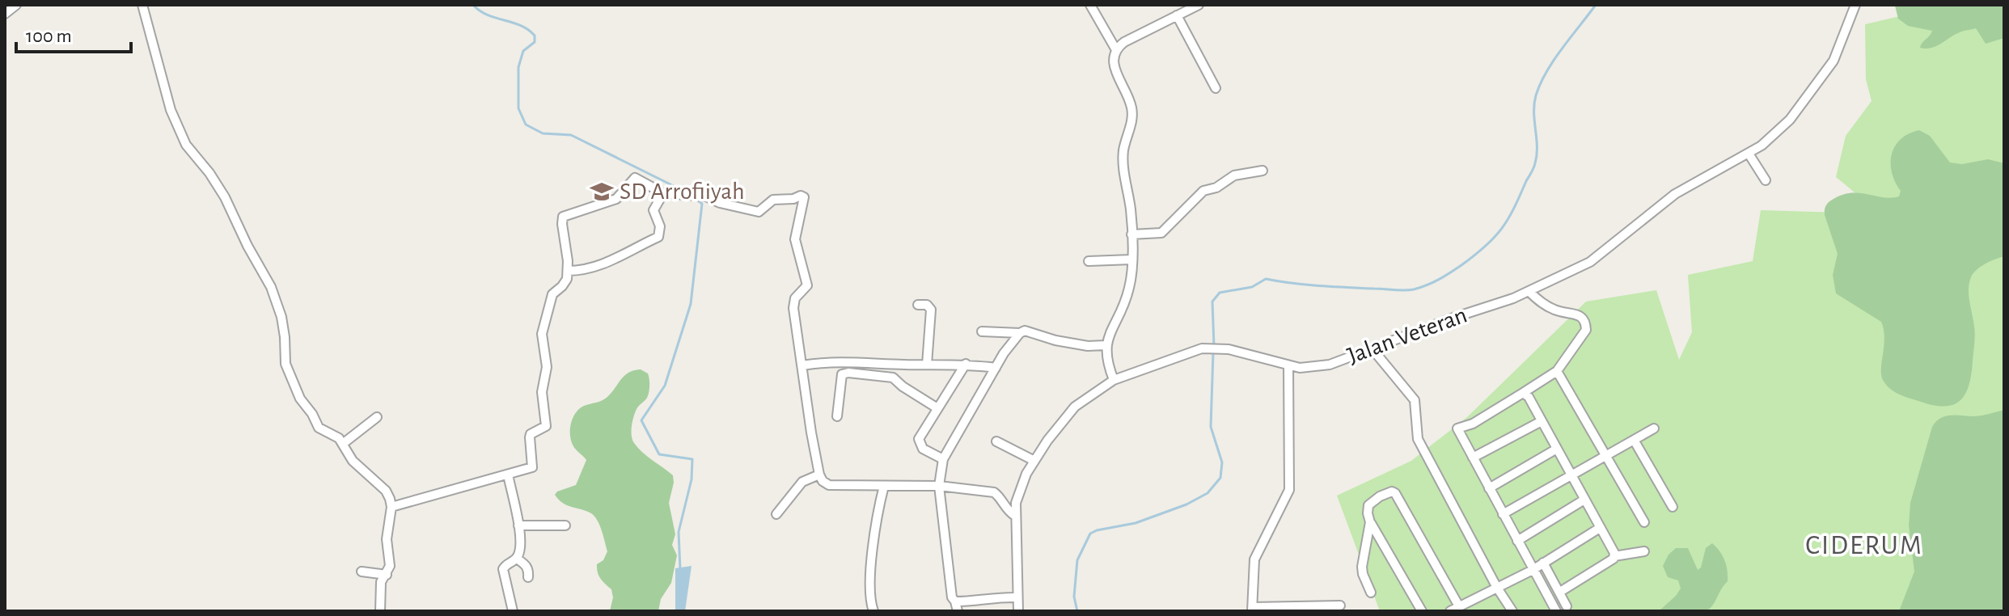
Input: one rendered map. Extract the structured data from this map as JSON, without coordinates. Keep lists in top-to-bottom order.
{
  "streets": {
    "street": ["Jalan Veteran"]
  },
  "districts": ["CIDERUM"],
  "places": {
    "school or university": ["SD Arrofiiyah"]
  },
  "scale_bar": "100 m"
}
